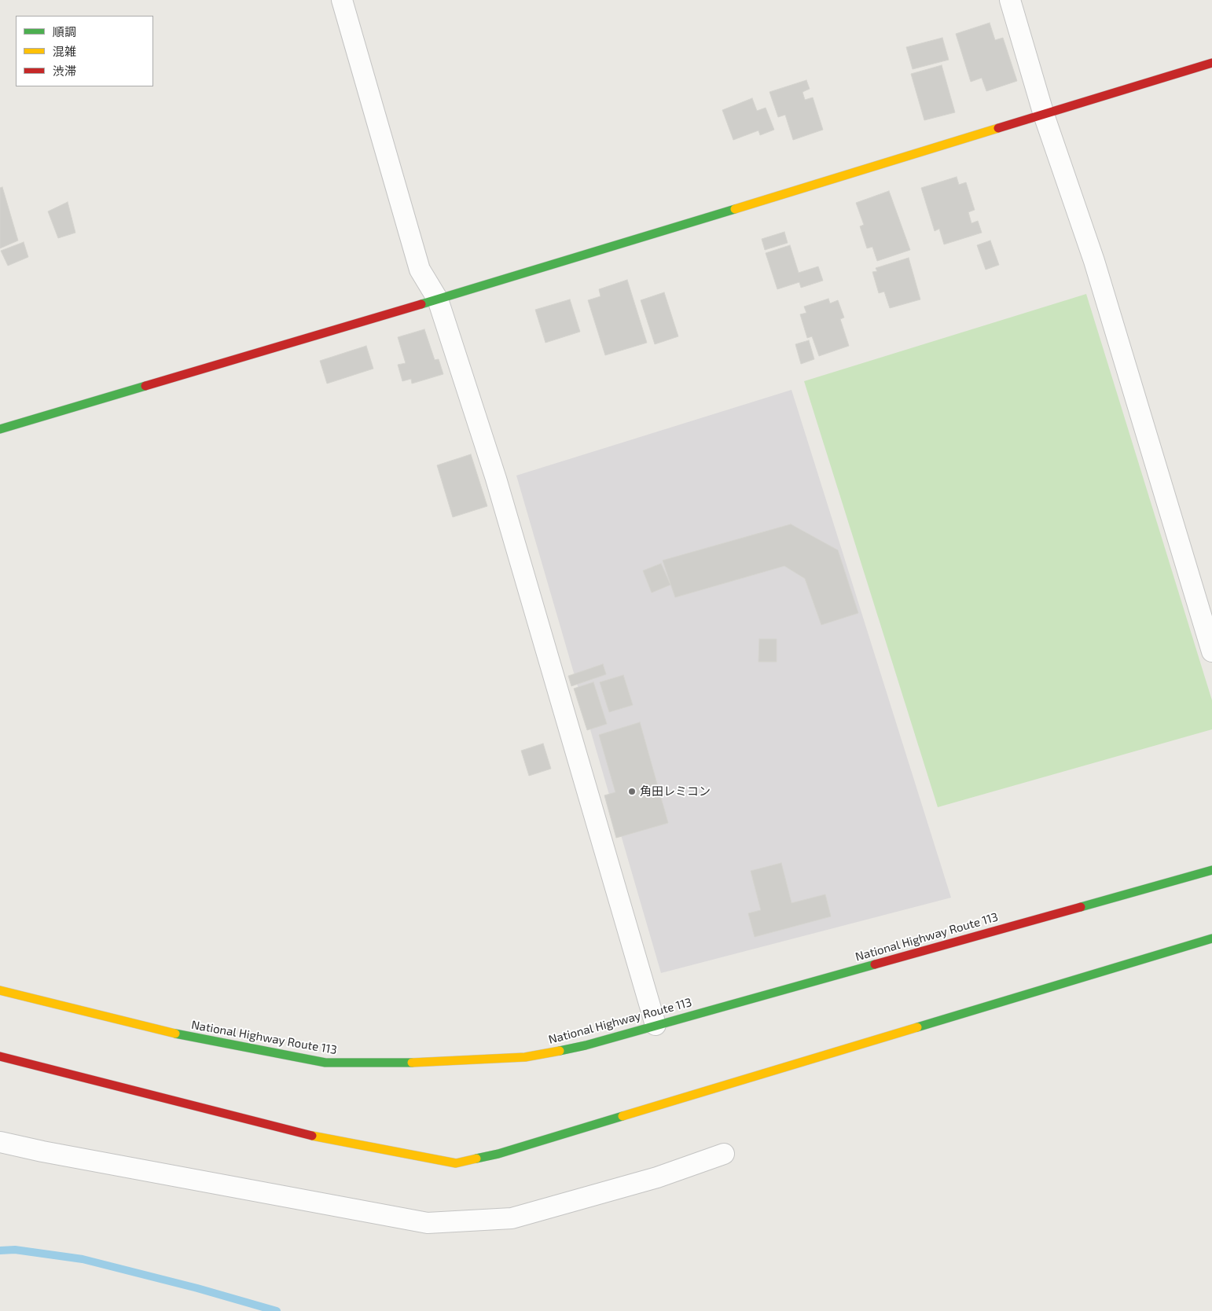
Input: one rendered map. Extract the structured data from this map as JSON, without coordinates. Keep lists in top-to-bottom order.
{
  "streets": {
    "main road": ["National Highway Route 113"]
  },
  "places": ["角田レミコン"],
  "legend": ["順調", "混雑", "渋滞"]
}
